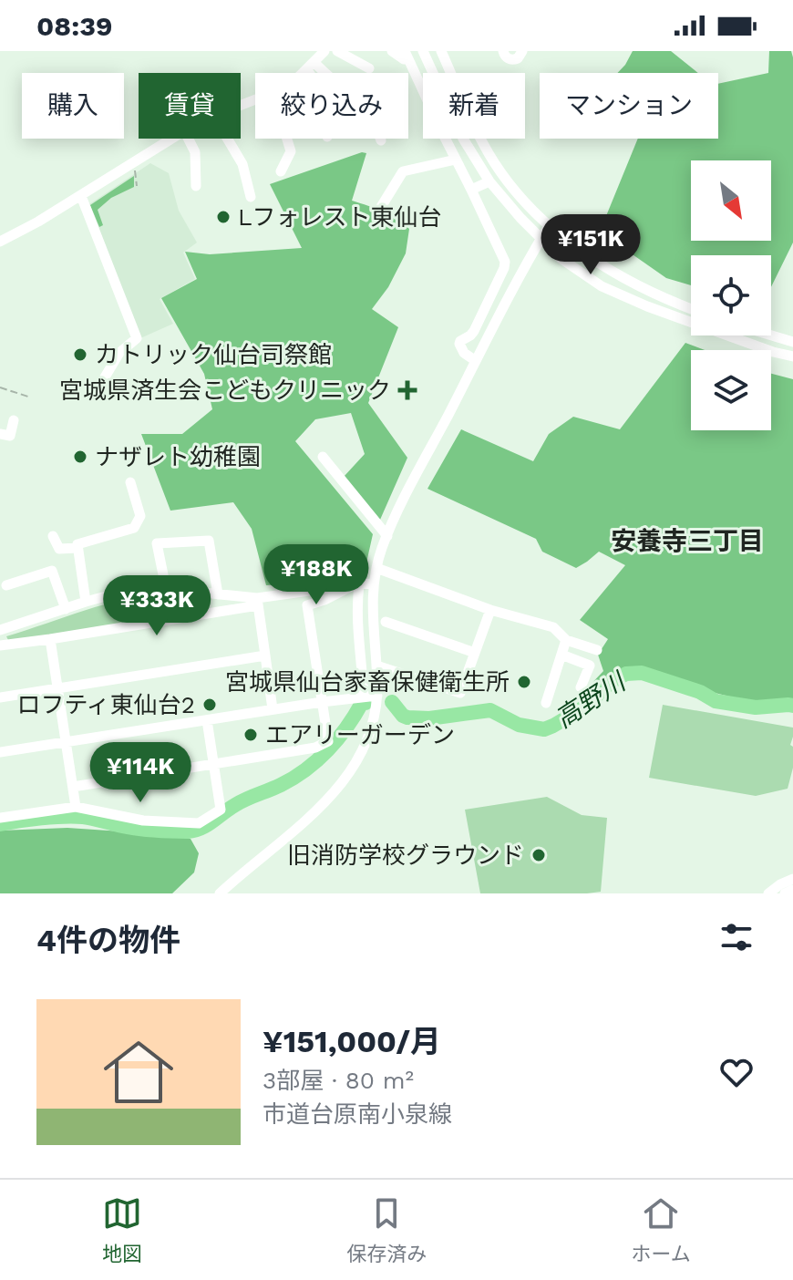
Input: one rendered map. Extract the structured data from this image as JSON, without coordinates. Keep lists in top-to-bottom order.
{
  "districts": ["安養寺三丁目"],
  "water": ["高野川"],
  "places": {
    "other": [
      "Lフォレスト東仙台",
      "カトリック仙台司祭館",
      "ナザレト幼稚園",
      "宮城県仙台家畜保健衛生所",
      "ロフティ東仙台2",
      "エアリーガーデン",
      "旧消防学校グラウンド"
    ],
    "health": ["宮城県済生会こどもクリニック"]
  },
  "north": "bottom right",
  "page": {
    "status": "08:39",
    "chip": [
      "購入",
      "賃貸",
      "絞り込み",
      "新着",
      "マンション"
    ],
    "price": [
      "¥151K",
      "¥188K",
      "¥333K",
      "¥114K"
    ],
    "heading": "4件の物件",
    "list": [
      {
        "name": "¥151,000/月",
        "note": "3部屋 · 80 m² · 市道台原南小泉線"
      }
    ],
    "tabs": ["地図", "保存済み", "ホーム"]
  }
}
